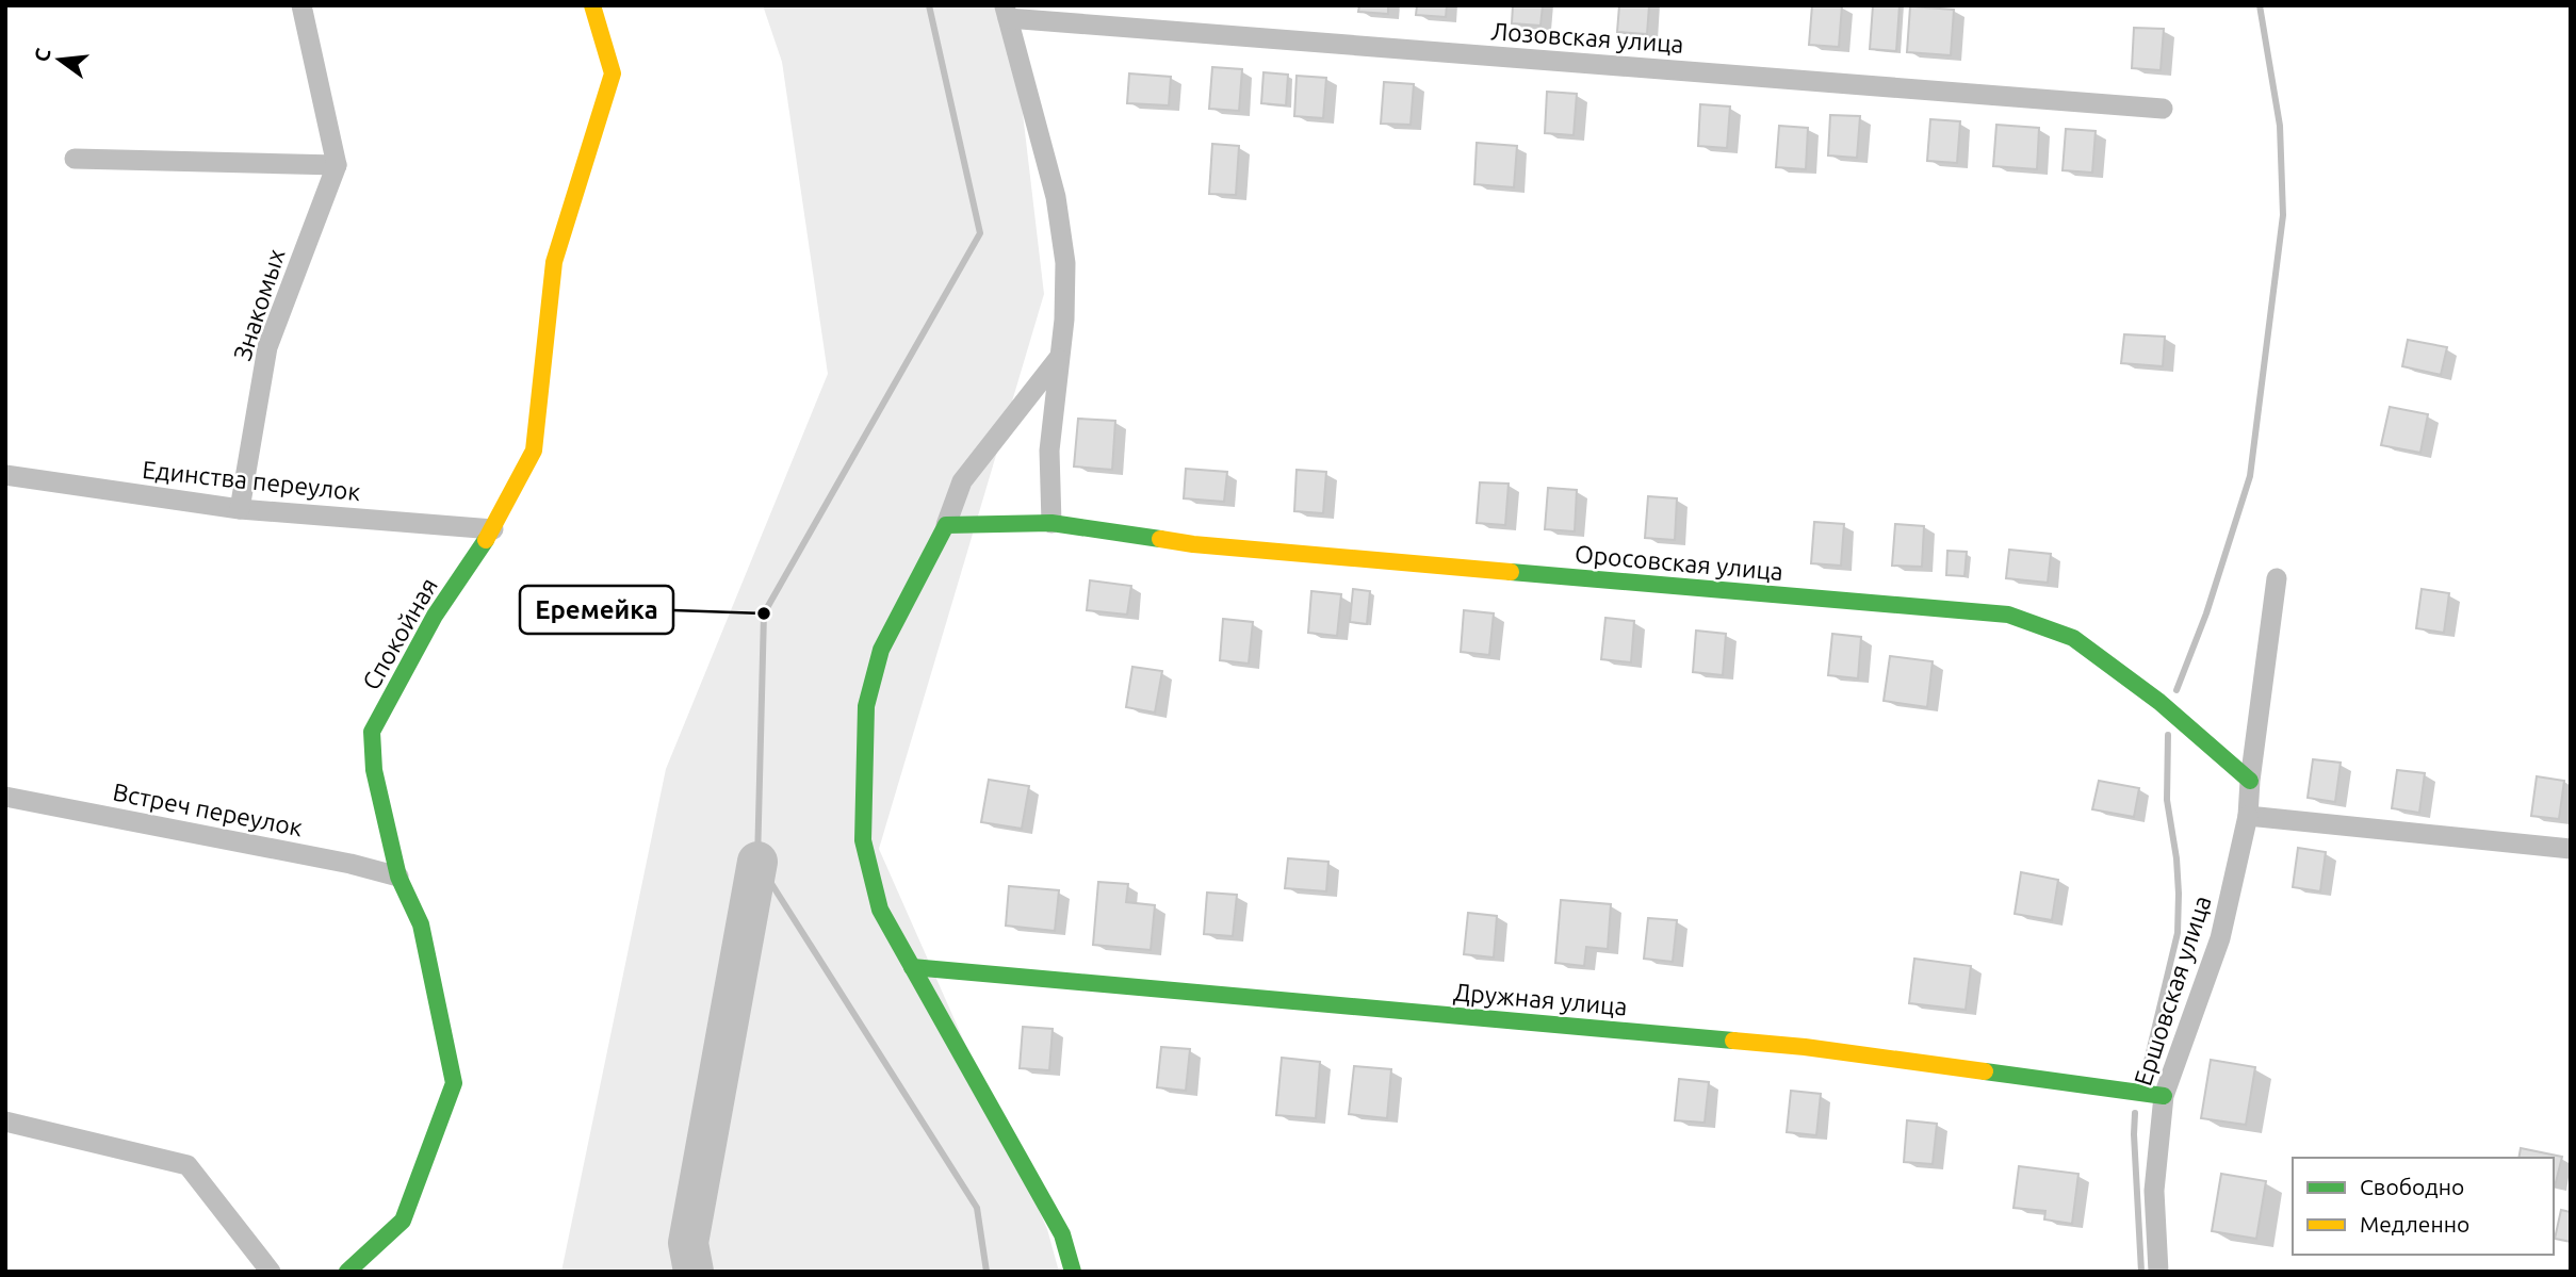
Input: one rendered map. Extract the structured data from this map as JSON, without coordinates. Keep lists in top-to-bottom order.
{
  "streets": {
    "street": [
      "Лозовская улица",
      "Знакомых",
      "Единства переулок",
      "Оросовская улица",
      "Спокойная",
      "Встреч переулок",
      "Ершовская улица",
      "Дружная улица"
    ]
  },
  "crossings": [
    ["Знакомых", "Единства переулок"],
    ["Единства переулок", "Спокойная"],
    ["Оросовская улица", "Ершовская улица"],
    ["Спокойная", "Встреч переулок"],
    ["Ершовская улица", "Дружная улица"]
  ],
  "places": ["Еремейка"],
  "legend": ["Свободно", "Медленно"],
  "north": "left"
}
